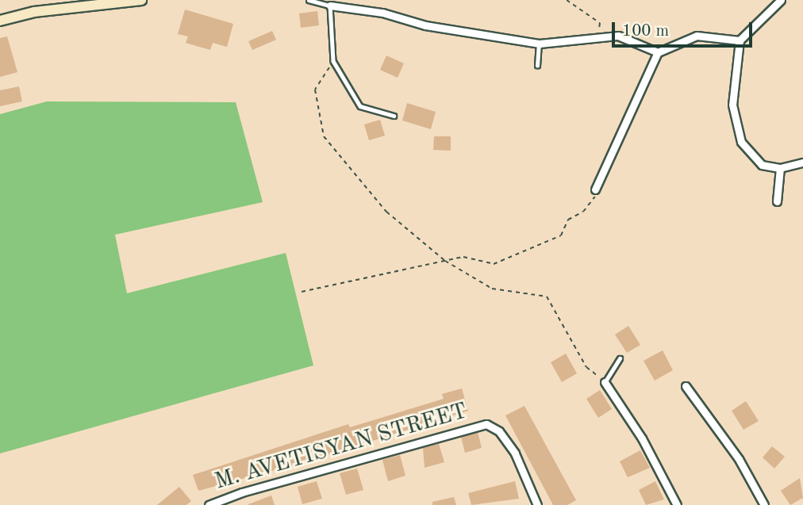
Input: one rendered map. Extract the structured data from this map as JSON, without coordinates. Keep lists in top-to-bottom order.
{
  "streets": {
    "street": ["M. AVETISYAN STREET"]
  },
  "scale_bar": "100 m"
}
